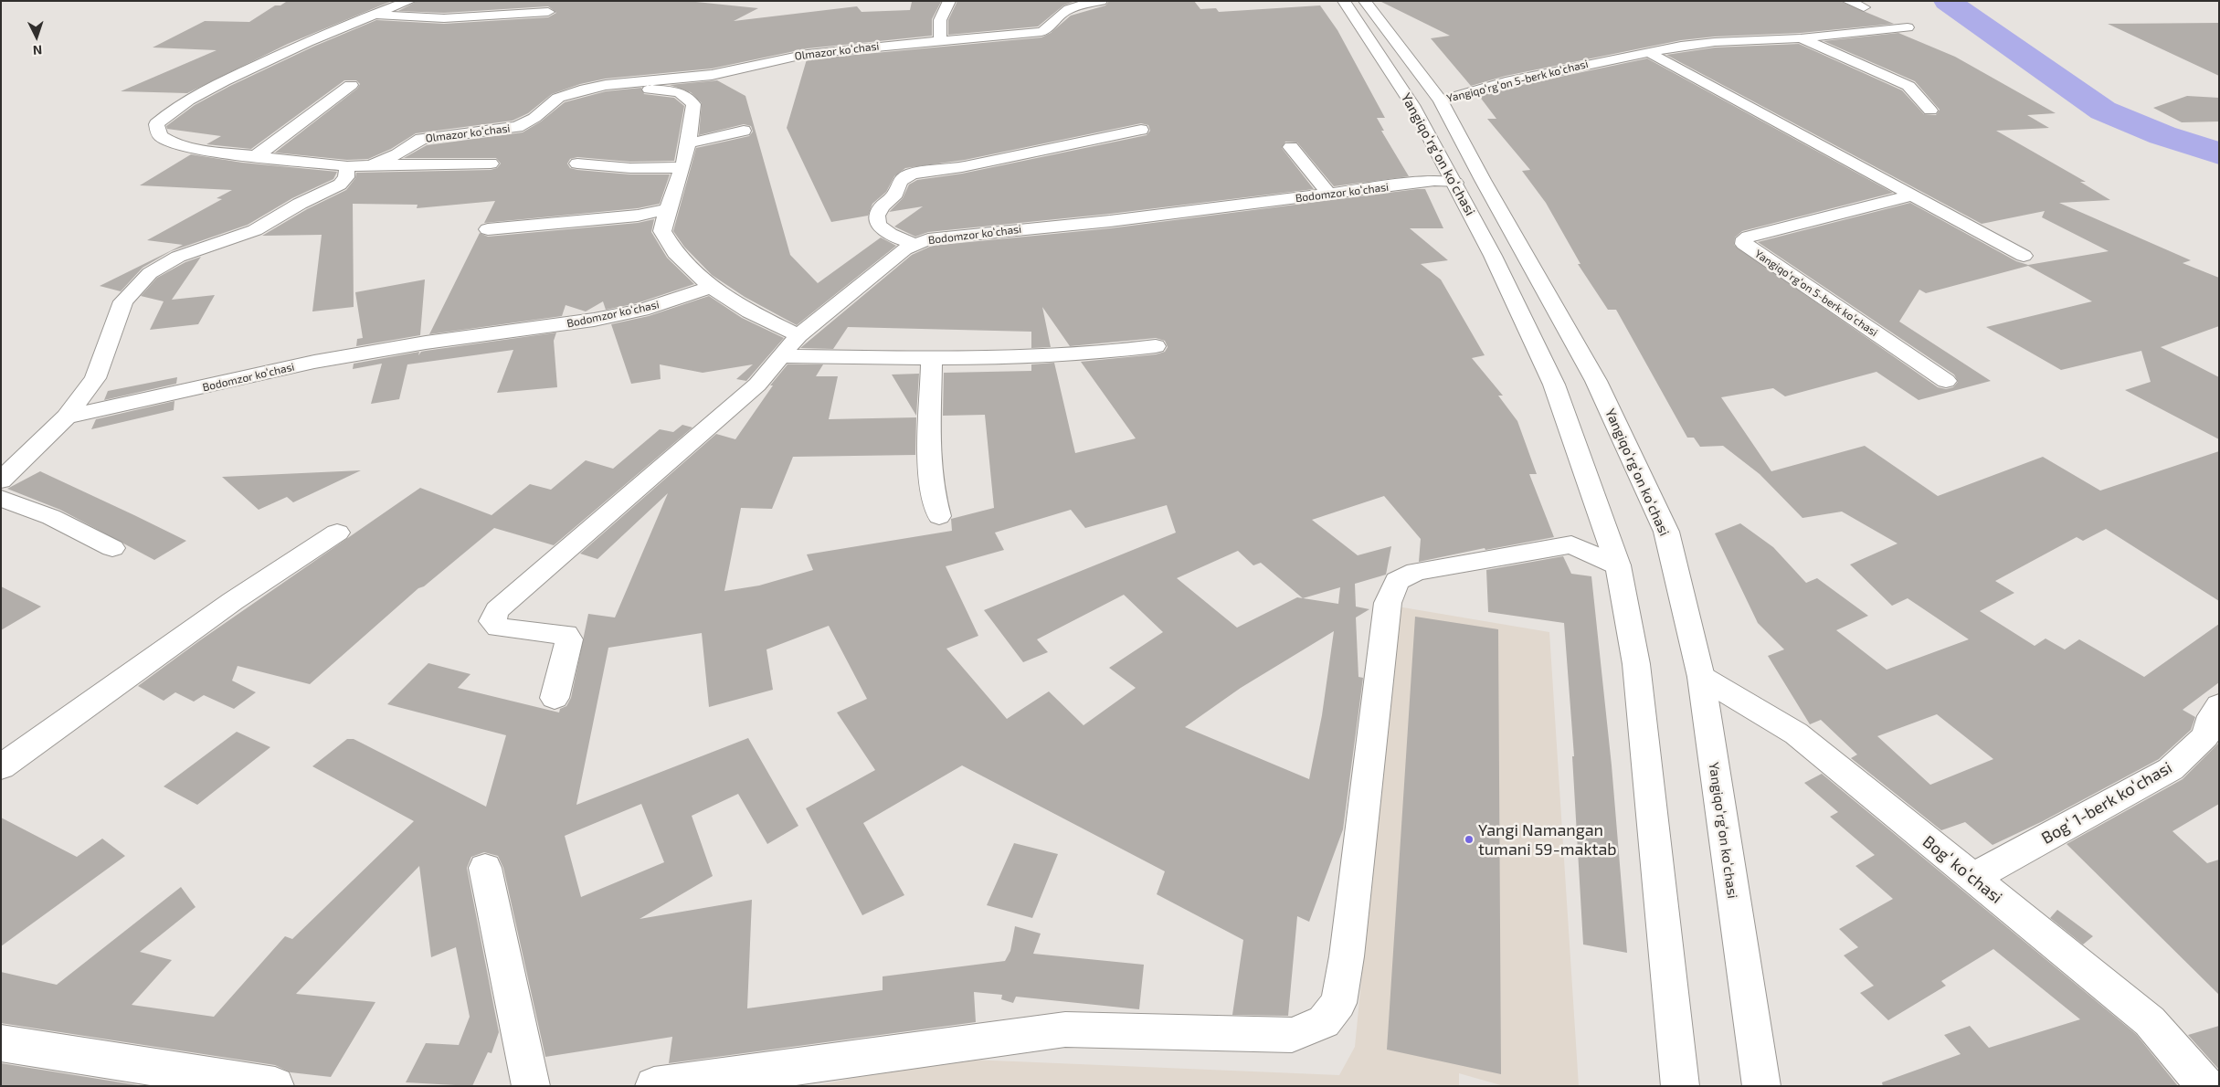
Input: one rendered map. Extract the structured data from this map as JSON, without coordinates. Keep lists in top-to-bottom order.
{
  "streets": {
    "street": [
      "Olmazor koʻchasi",
      "Yangiqoʻrgʻon 5-berk koʻchasi",
      "Yangiqoʻrgʻon koʻchasi",
      "Bodomzor koʻchasi",
      "Bogʻ 1-berk koʻchasi",
      "Bogʻ koʻchasi"
    ]
  },
  "crossings": [
    ["Yangiqoʻrgʻon 5-berk koʻchasi", "Yangiqoʻrgʻon koʻchasi"],
    ["Yangiqoʻrgʻon koʻchasi", "Bodomzor koʻchasi"],
    ["Yangiqoʻrgʻon koʻchasi", "Bogʻ koʻchasi"],
    ["Bogʻ 1-berk koʻchasi", "Bogʻ koʻchasi"]
  ],
  "places": ["Yangi Namangan tumani 59-maktab"],
  "north": "bottom"
}
